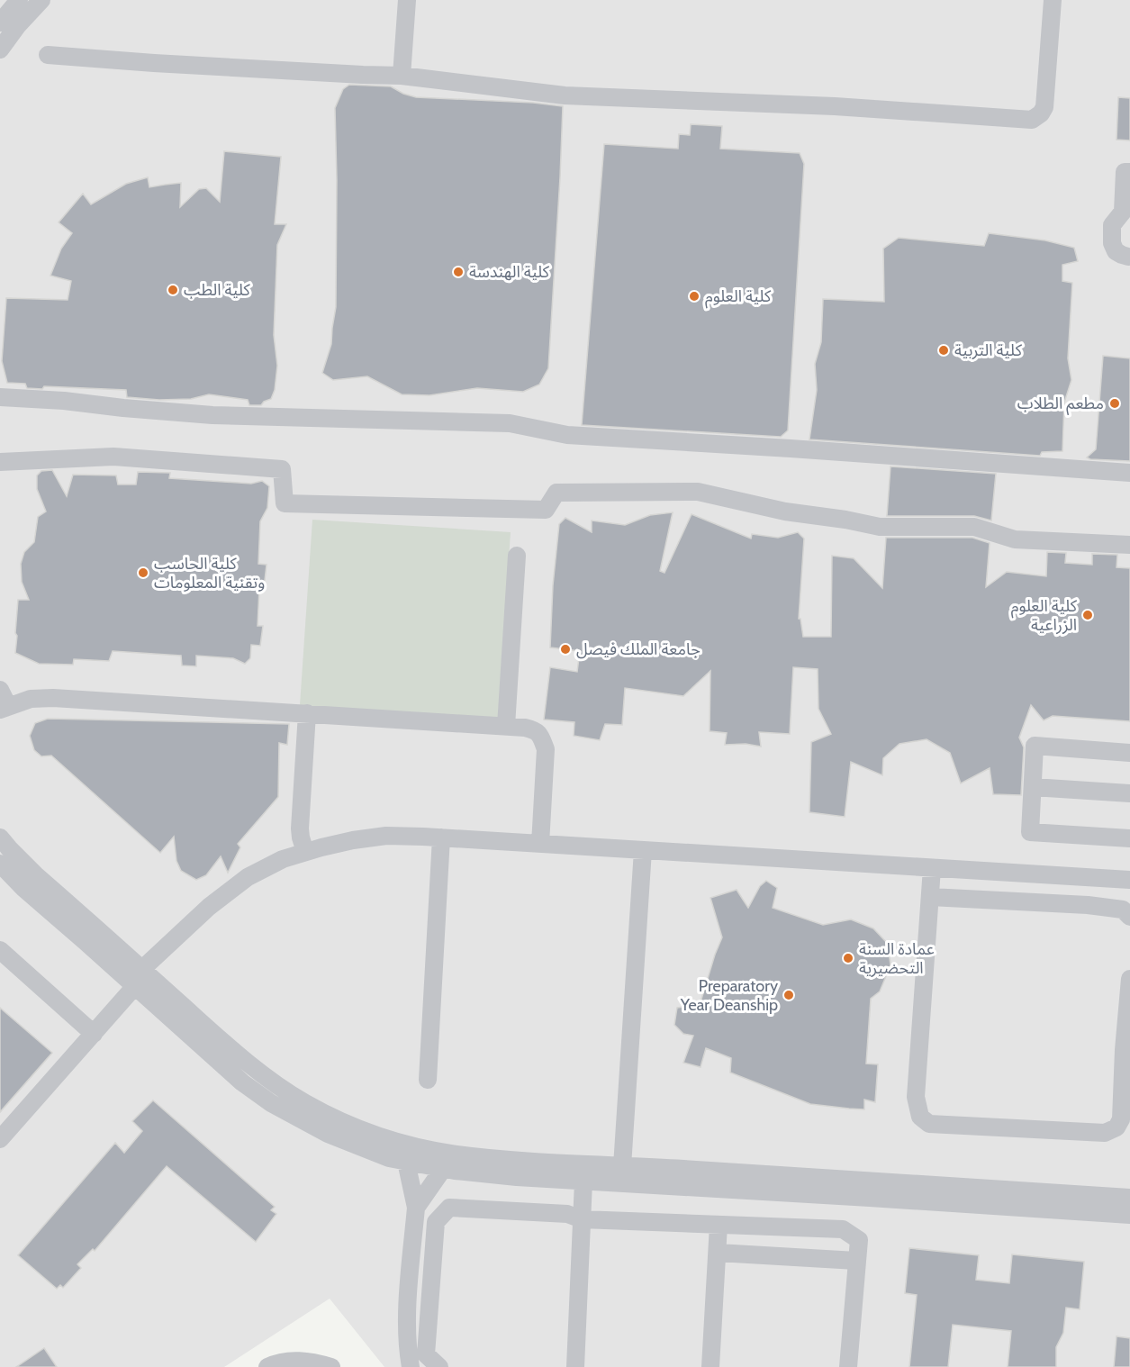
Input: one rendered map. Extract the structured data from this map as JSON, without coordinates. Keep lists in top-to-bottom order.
{
  "places": [
    "كلية الهندسة",
    "كلية الطب",
    "كلية العلوم",
    "كلية التربية",
    "مطعم الطلاب",
    "كلية الحاسب وتقنية المعلومات",
    "كلية العلوم الزراعية",
    "جامعة الملك فيصل",
    "عمادة السنة التحضيرية",
    "Preparatory Year Deanship"
  ]
}
